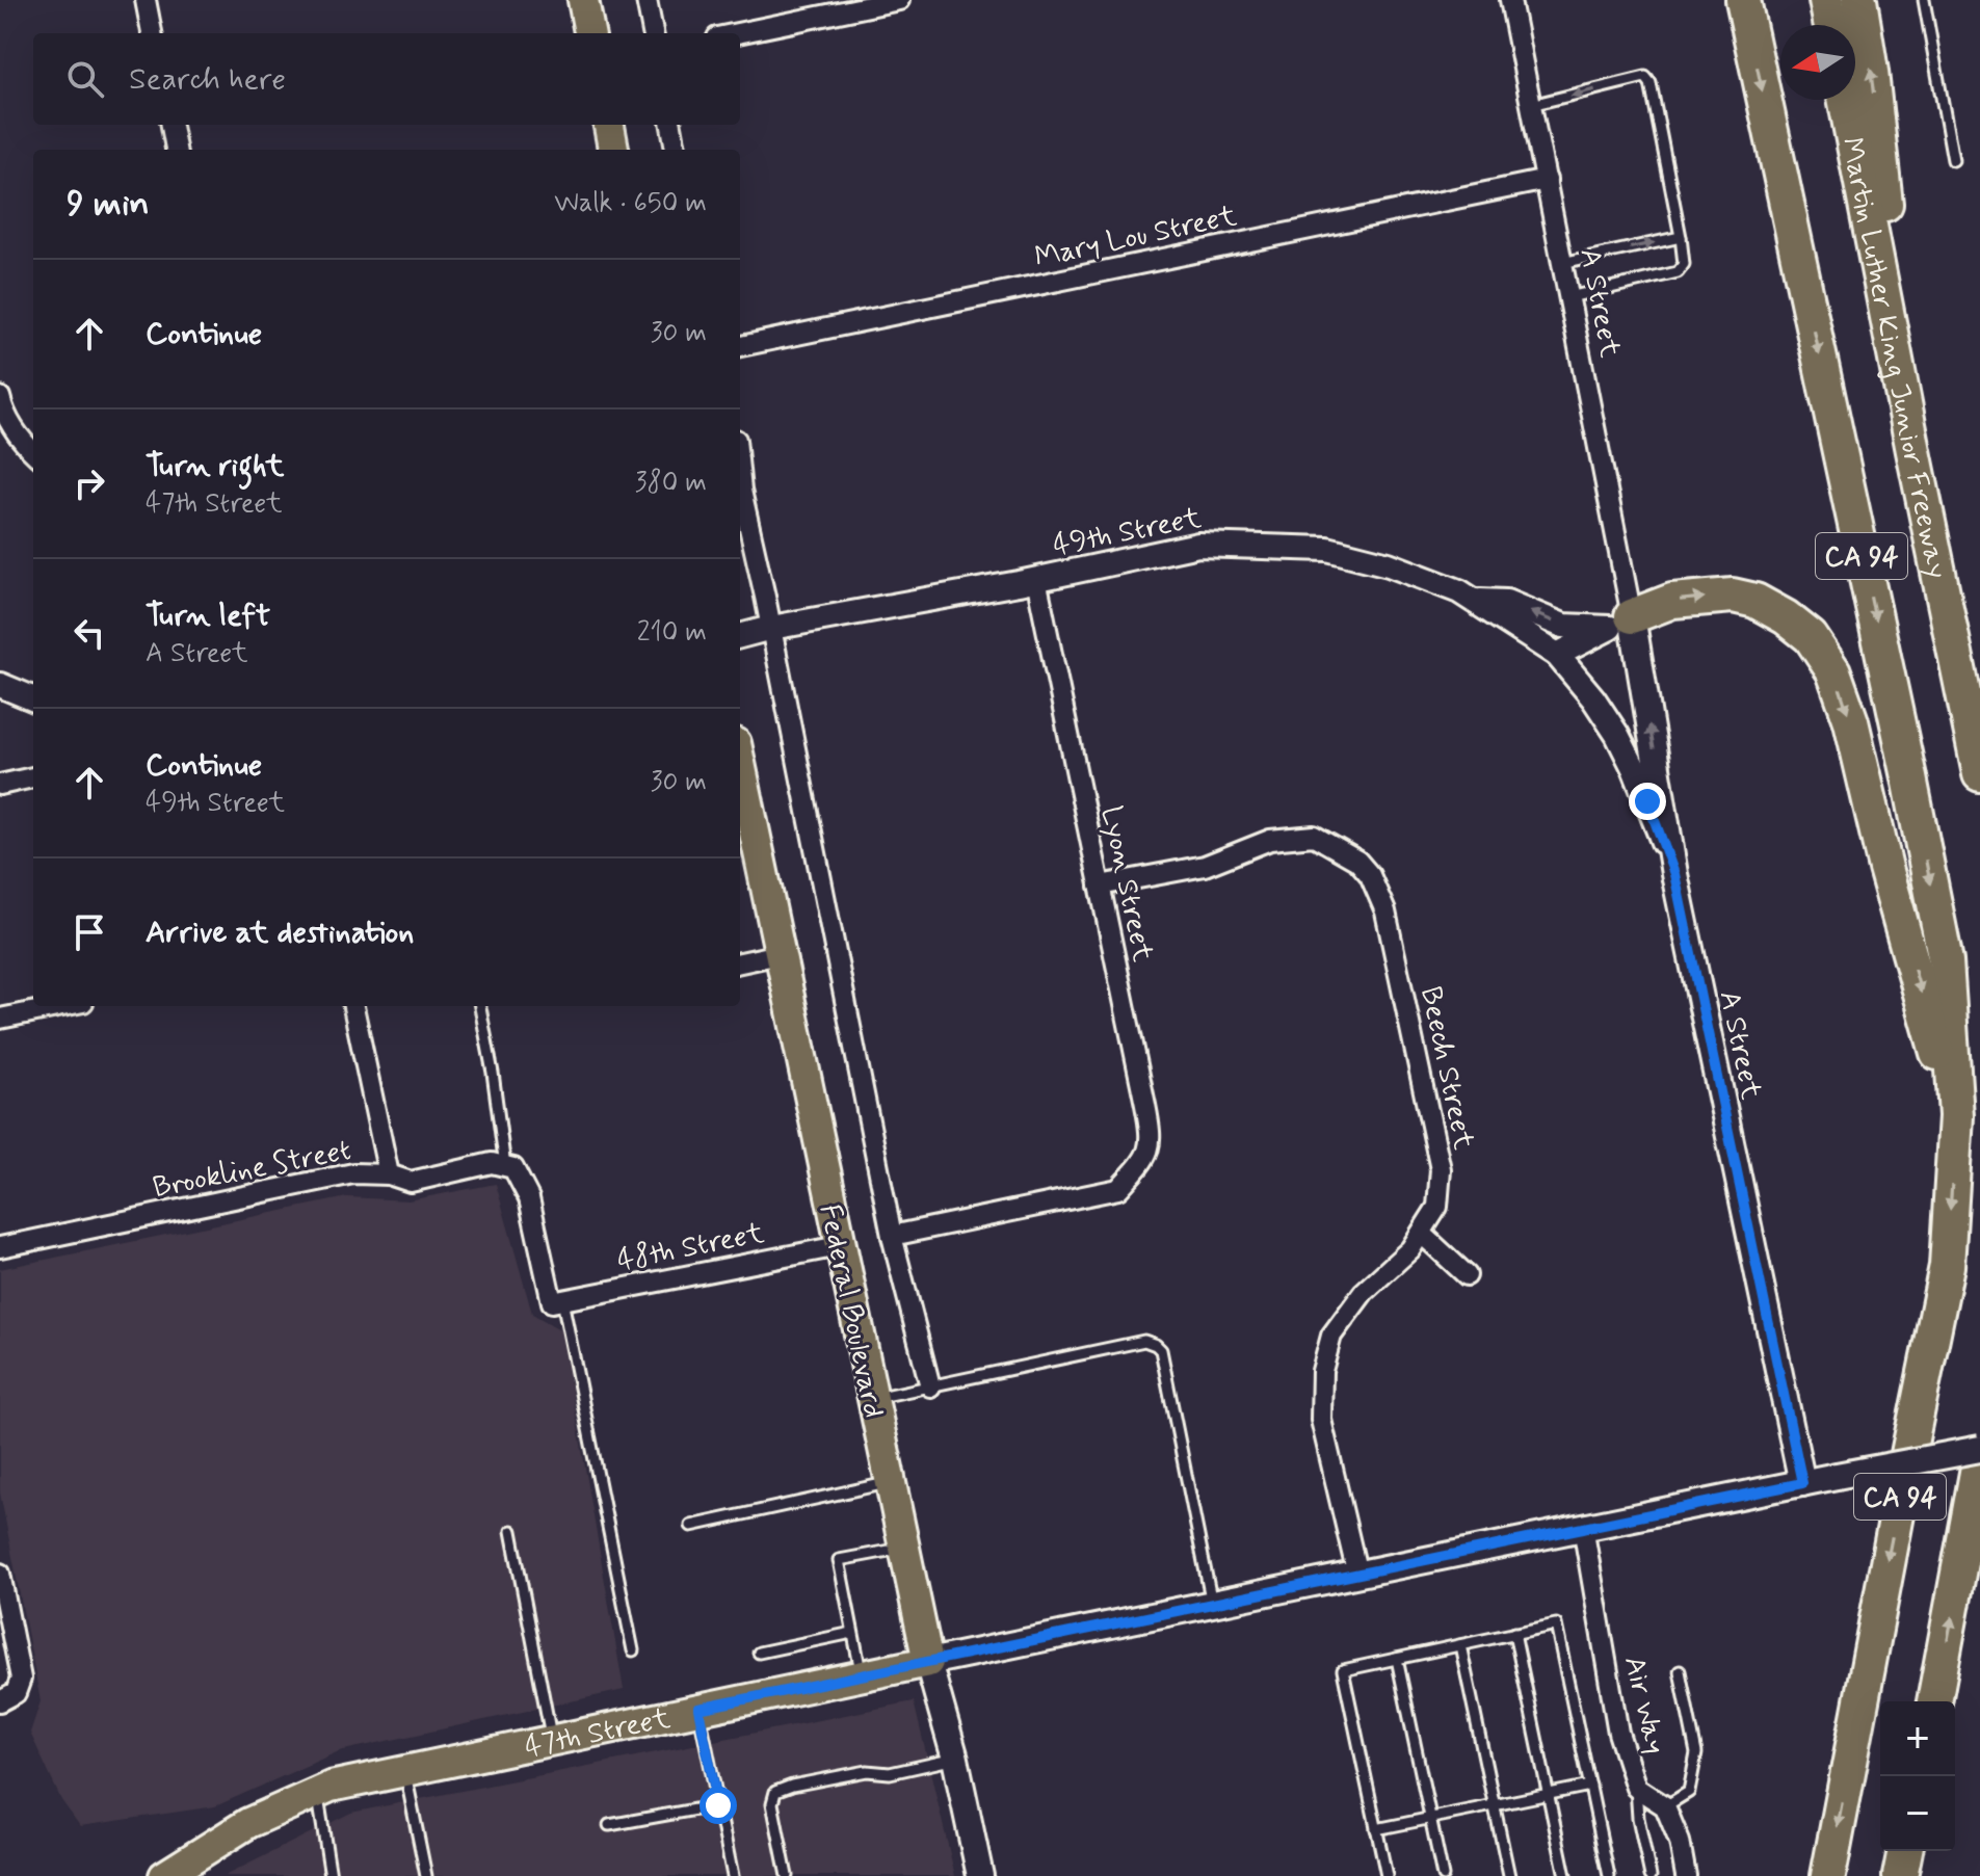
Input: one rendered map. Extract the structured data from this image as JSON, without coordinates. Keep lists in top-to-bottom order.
{
  "streets": {
    "highway": ["Martin Luther King Junior Freeway", "CA 94"],
    "main road": ["A Street", "Federal Boulevard", "47th Street"],
    "street": [
      "Mary Lou Street",
      "49th Street",
      "Lyon Street",
      "Beech Street",
      "Brookline Street",
      "48th Street",
      "Air Way"
    ]
  },
  "crossings": [
    ["Mary Lou Street", "A Street"],
    ["A Street", "49th Street"],
    ["A Street", "47th Street"],
    ["49th Street", "Lyon Street"],
    ["Lyon Street", "Beech Street"],
    ["Beech Street", "47th Street"],
    ["48th Street", "Federal Boulevard"],
    ["Federal Boulevard", "47th Street"],
    ["Air Way", "47th Street"]
  ],
  "north": "left",
  "page": {
    "search": "Search here",
    "heading": ["9 min", "Walk · 650 m"],
    "list": [
      ["Continue", "30 m"],
      ["Turn right", "47th Street", "380 m"],
      ["Turn left", "A Street", "210 m"],
      ["Continue", "49th Street", "30 m"],
      "Arrive at destination"
    ],
    "map_buttons": ["+", "−"]
  }
}
